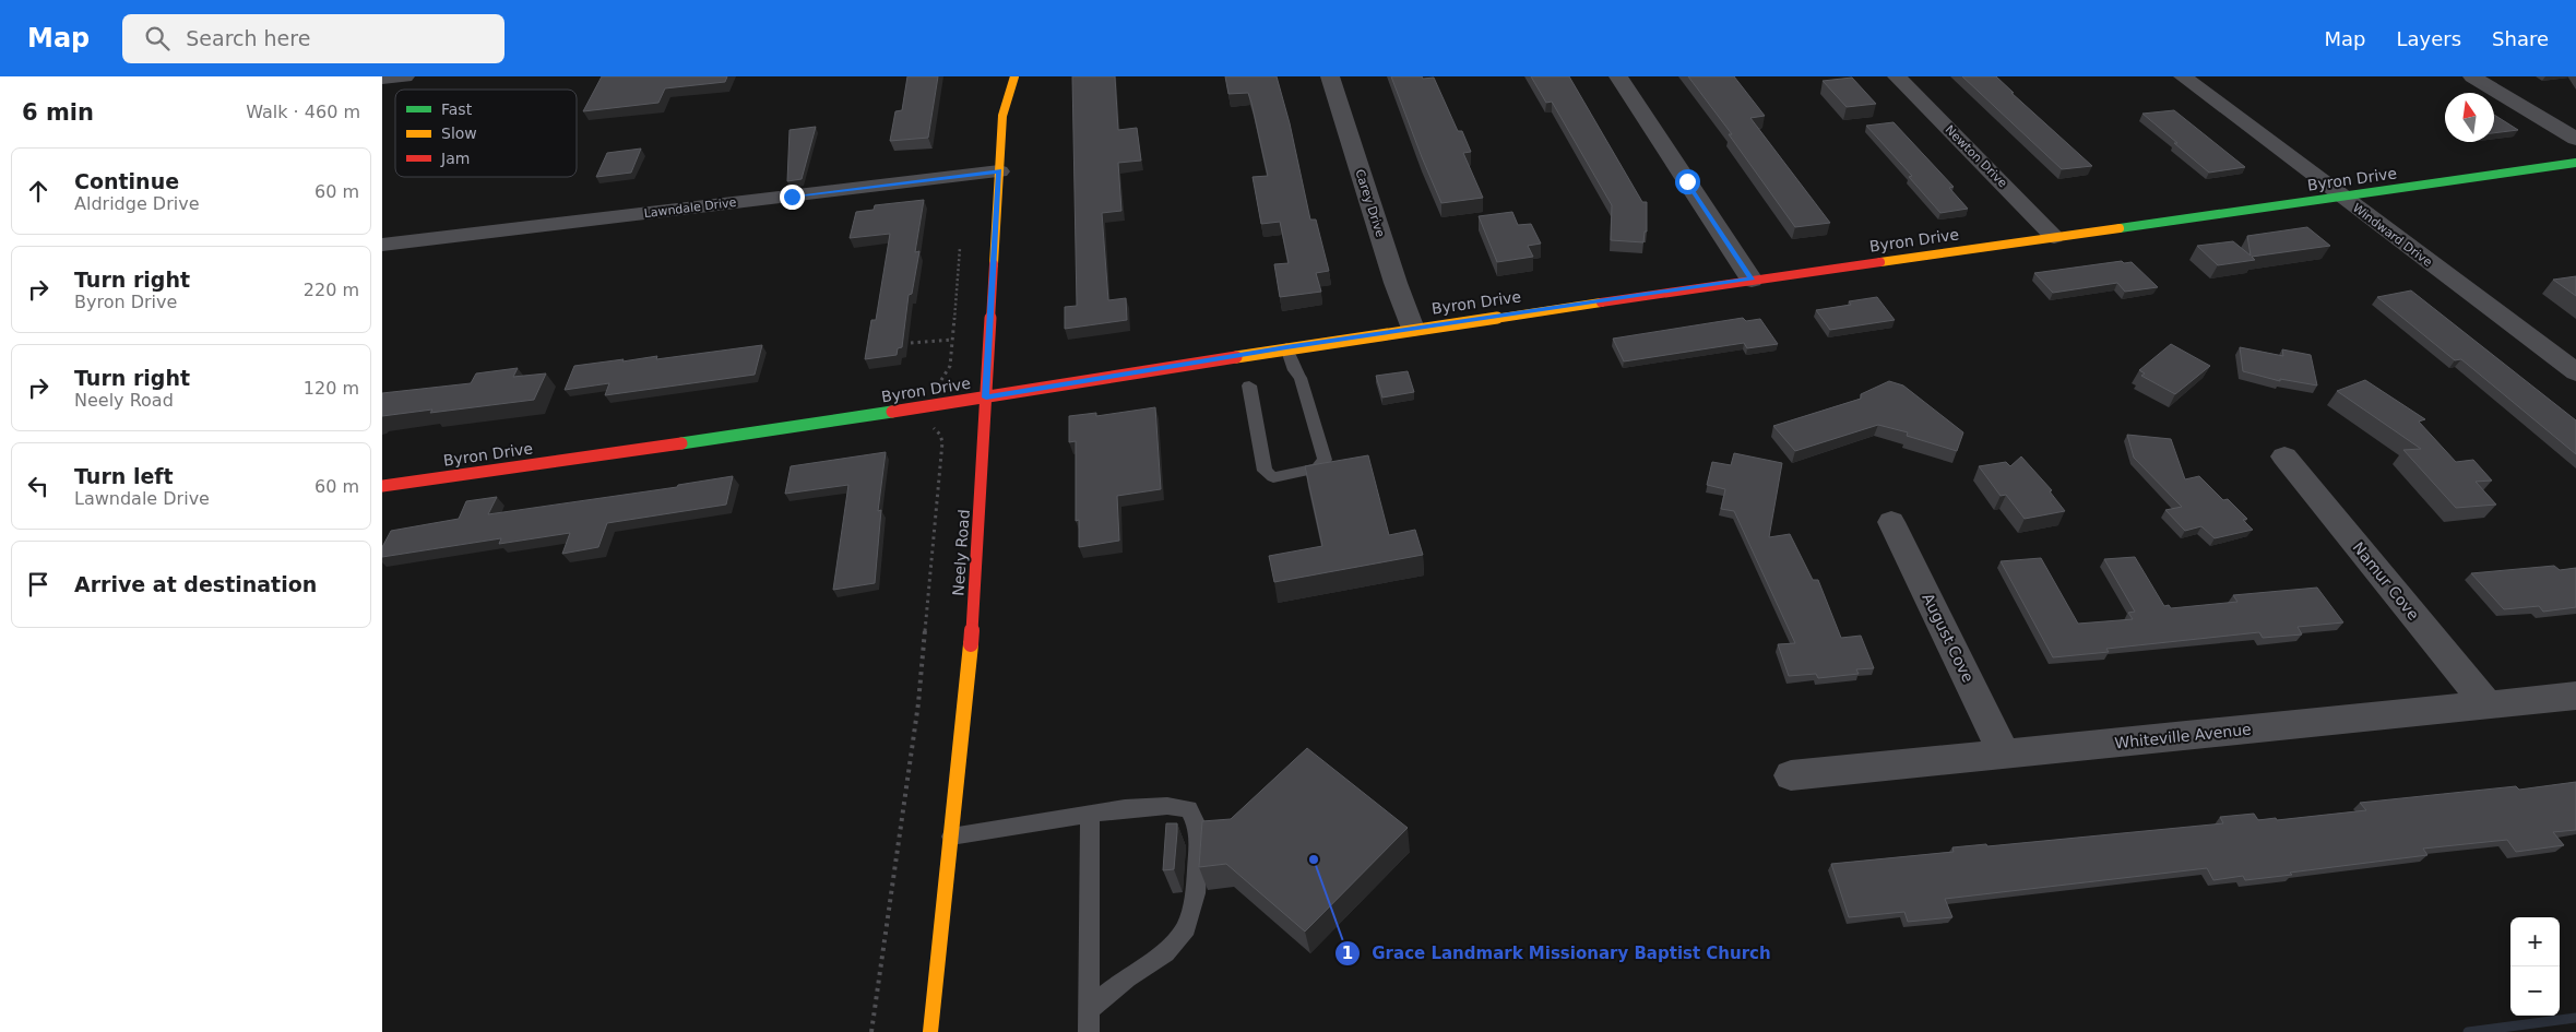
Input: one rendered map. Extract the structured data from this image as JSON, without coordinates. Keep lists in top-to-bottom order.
{
  "streets": {
    "street": [
      "Newton Drive",
      "Byron Drive",
      "Carey Drive",
      "Lawndale Drive",
      "Windward Drive",
      "Neely Road",
      "Namur Cove",
      "August Cove",
      "Whiteville Avenue"
    ]
  },
  "crossings": [
    ["Newton Drive", "Byron Drive"],
    ["Byron Drive", "Carey Drive"],
    ["Byron Drive", "Windward Drive"],
    ["Byron Drive", "Neely Road"],
    ["Lawndale Drive", "Neely Road"],
    ["Namur Cove", "Whiteville Avenue"],
    ["August Cove", "Whiteville Avenue"]
  ],
  "places": ["Grace Landmark Missionary Baptist Church"],
  "legend": ["Fast", "Slow", "Jam"],
  "north": "top",
  "page": {
    "header": "Map",
    "search": "Search here",
    "nav": ["Map", "Layers", "Share"],
    "heading": ["6 min", "Walk · 460 m"],
    "list": [
      ["Continue", "Aldridge Drive", "60 m"],
      ["Turn right", "Byron Drive", "220 m"],
      ["Turn right", "Neely Road", "120 m"],
      ["Turn left", "Lawndale Drive", "60 m"],
      "Arrive at destination"
    ],
    "map_buttons": ["+", "−"]
  }
}
